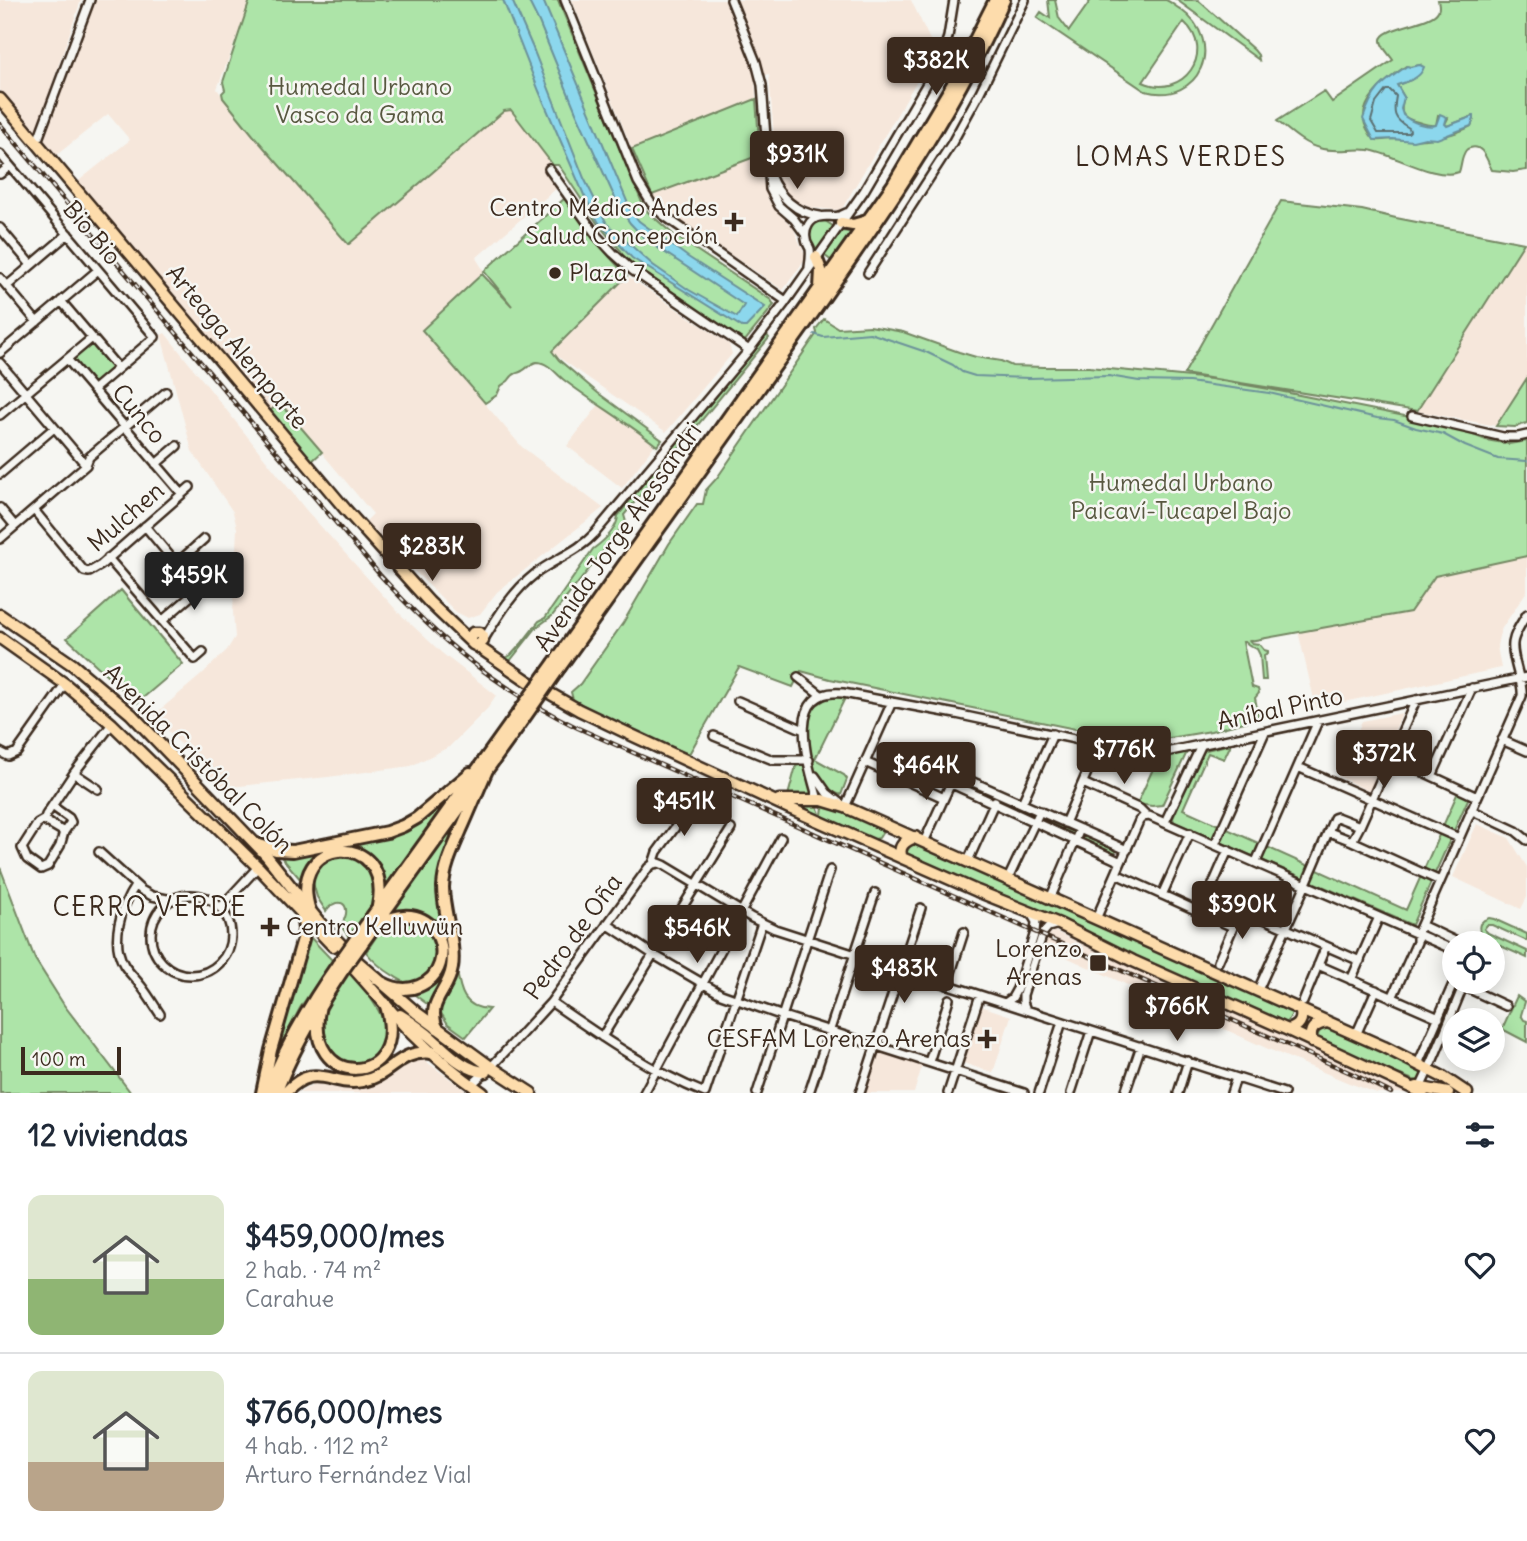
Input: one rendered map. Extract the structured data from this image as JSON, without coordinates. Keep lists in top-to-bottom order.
{
  "streets": {
    "highway": ["Avenida Jorge Alessandri"],
    "main road": ["Arteaga Alemparte", "Avenida Cristóbal Colón"],
    "street": [
      "Bio Bio",
      "Cunco",
      "Mulchen",
      "Aníbal Pinto",
      "Pedro de Oña"
    ]
  },
  "crossings": [
    ["Cunco", "Mulchen"],
    ["Avenida Cristóbal Colón", "Pedro de Oña"]
  ],
  "districts": ["LOMAS VERDES", "CERRO VERDE"],
  "parks": ["Humedal Urbano Vasco da Gama", "Humedal Urbano Paicaví-Tucapel Bajo"],
  "places": {
    "health": ["Centro Médico Andes Salud Concepción", "Centro Kelluwün", "CESFAM Lorenzo Arenas"],
    "other": ["Plaza 7"],
    "transit": ["Lorenzo Arenas"]
  },
  "scale_bar": "100 m",
  "page": {
    "price": [
      "$382K",
      "$931K",
      "$283K",
      "$459K",
      "$776K",
      "$372K",
      "$464K",
      "$451K",
      "$390K",
      "$546K",
      "$483K",
      "$766K"
    ],
    "scale": "100 m",
    "heading": "12 viviendas",
    "list": [
      {
        "name": "$459,000/mes",
        "note": "2 hab. · 74 m² · Carahue"
      },
      {
        "name": "$766,000/mes",
        "note": "4 hab. · 112 m² · Arturo Fernández Vial"
      }
    ]
  }
}
